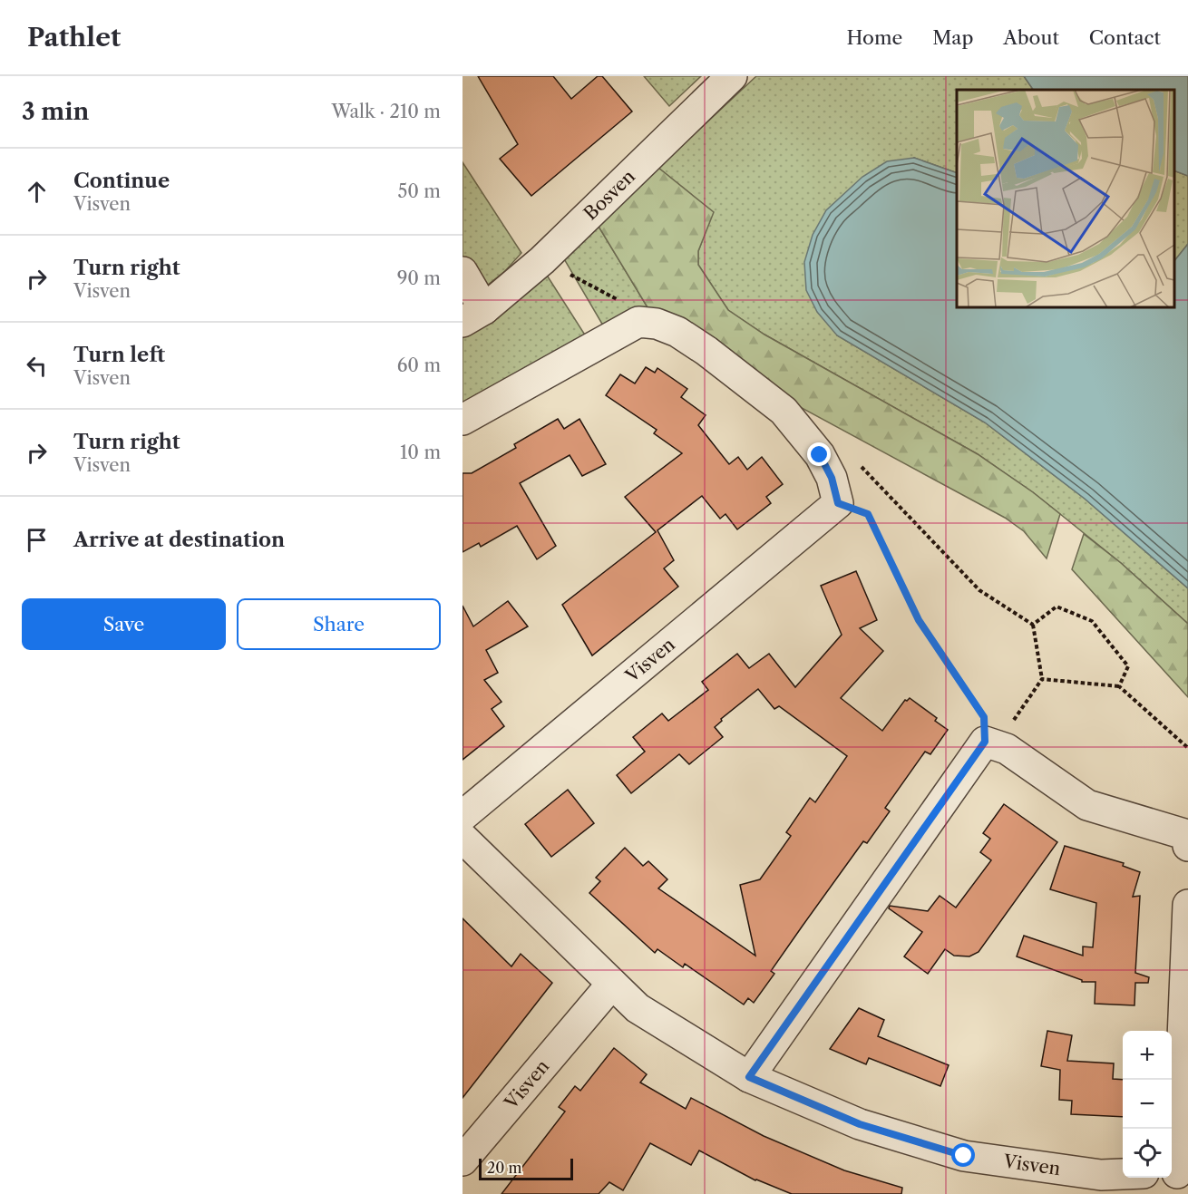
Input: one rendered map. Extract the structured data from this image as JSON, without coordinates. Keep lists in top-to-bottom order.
{
  "streets": {
    "street": ["Bosven", "Visven"]
  },
  "scale_bar": "20 m",
  "page": {
    "header": "Pathlet",
    "nav": [
      "Home",
      "Map",
      "About",
      "Contact"
    ],
    "heading": ["3 min", "Walk · 210 m"],
    "list": [
      ["Continue", "Visven", "50 m"],
      ["Turn right", "Visven", "90 m"],
      ["Turn left", "Visven", "60 m"],
      ["Turn right", "Visven", "10 m"],
      "Arrive at destination"
    ],
    "buttons": ["Save", "Share"],
    "map_buttons": ["+", "−"],
    "scale": "20 m"
  }
}
